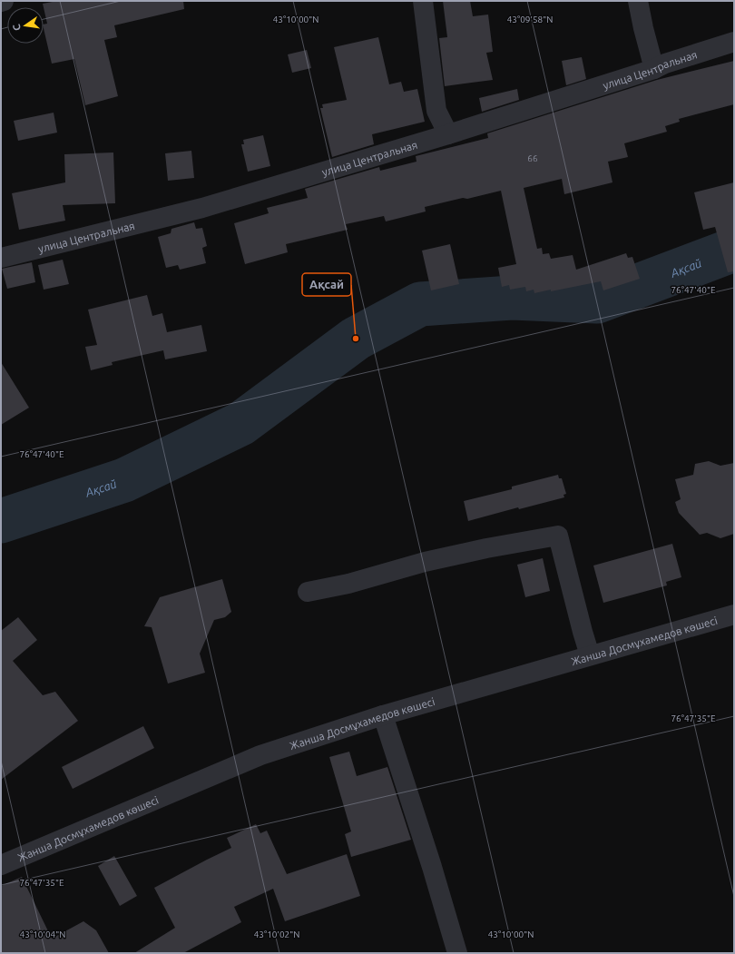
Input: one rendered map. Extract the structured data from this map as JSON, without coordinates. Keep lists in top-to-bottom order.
{
  "streets": {
    "street": ["улица Центральная", "Жанша Досмұхамедов көшесі"]
  },
  "water": ["Ақсай"],
  "places": ["Ақсай"],
  "house_numbers": ["66"],
  "north": "left",
  "coordinates": [
    "43°10'00\"N",
    "43°09'58\"N",
    "76°47'40\"E",
    "76°47'35\"E",
    "43°10'04\"N",
    "43°10'02\"N"
  ]
}
